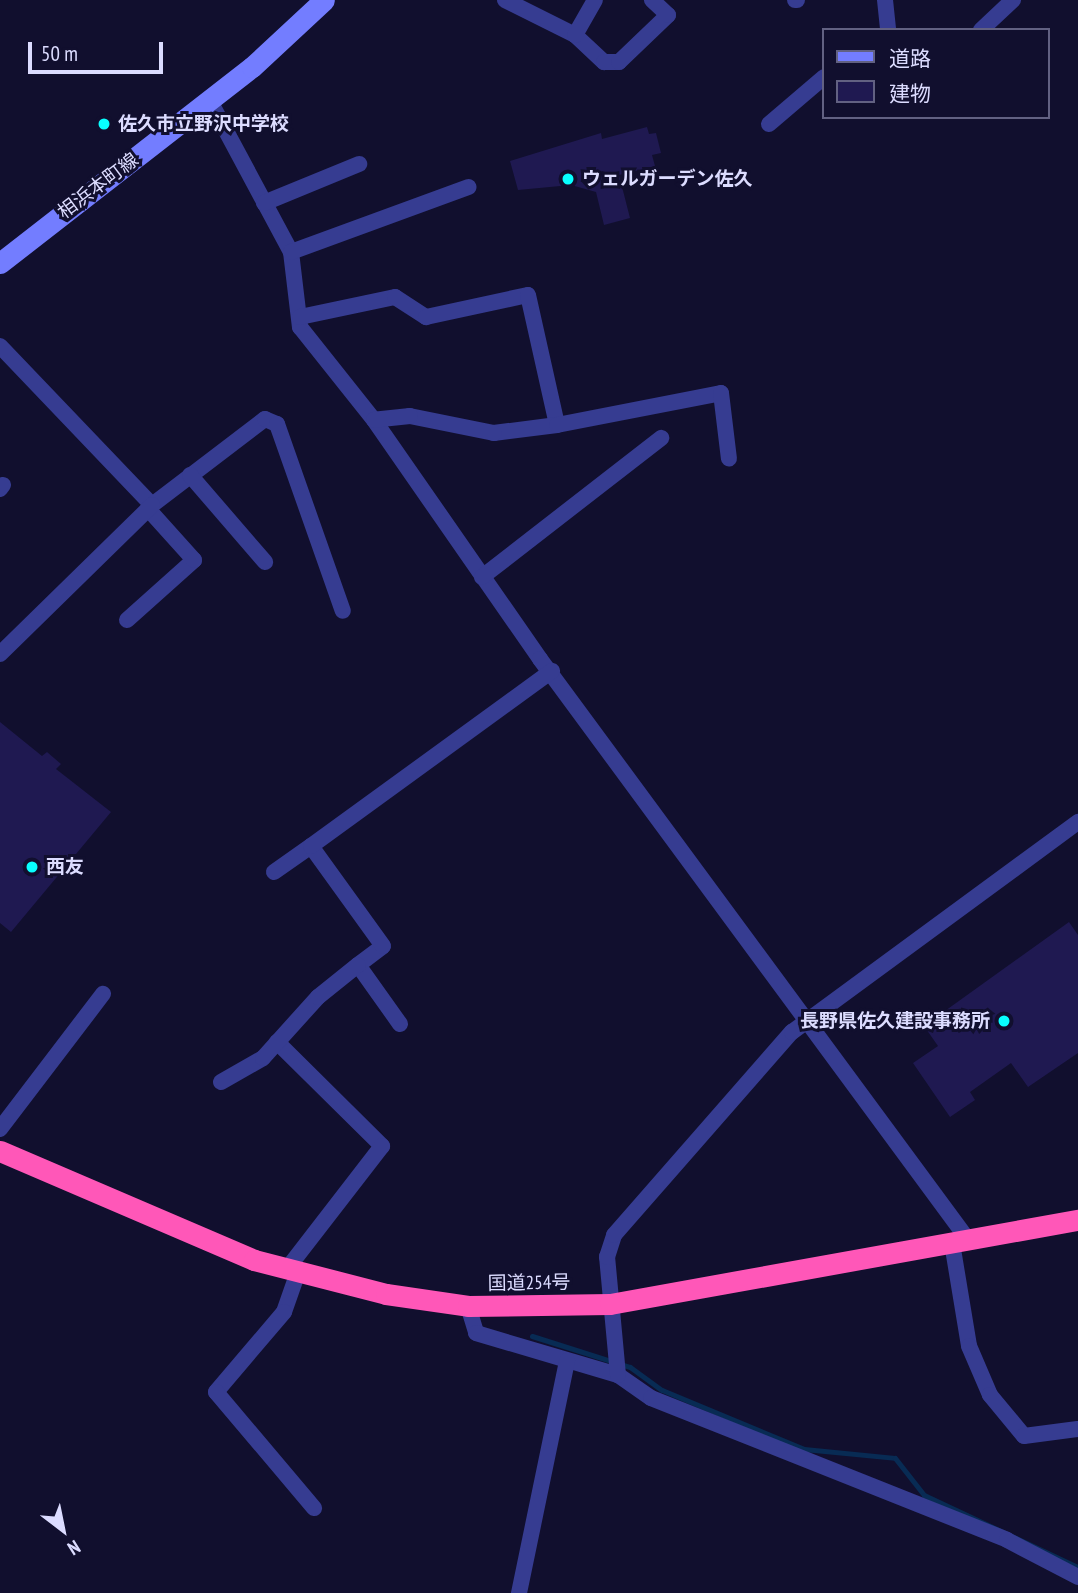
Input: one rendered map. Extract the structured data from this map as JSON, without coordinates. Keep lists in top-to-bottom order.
{
  "streets": {
    "highway": ["国道254号"],
    "main road": ["相浜本町線"]
  },
  "places": [
    "佐久市立野沢中学校",
    "ウェルガーデン佐久",
    "西友",
    "長野県佐久建設事務所"
  ],
  "legend": ["道路", "建物"],
  "scale_bar": "50 m",
  "north": "bottom right"
}
